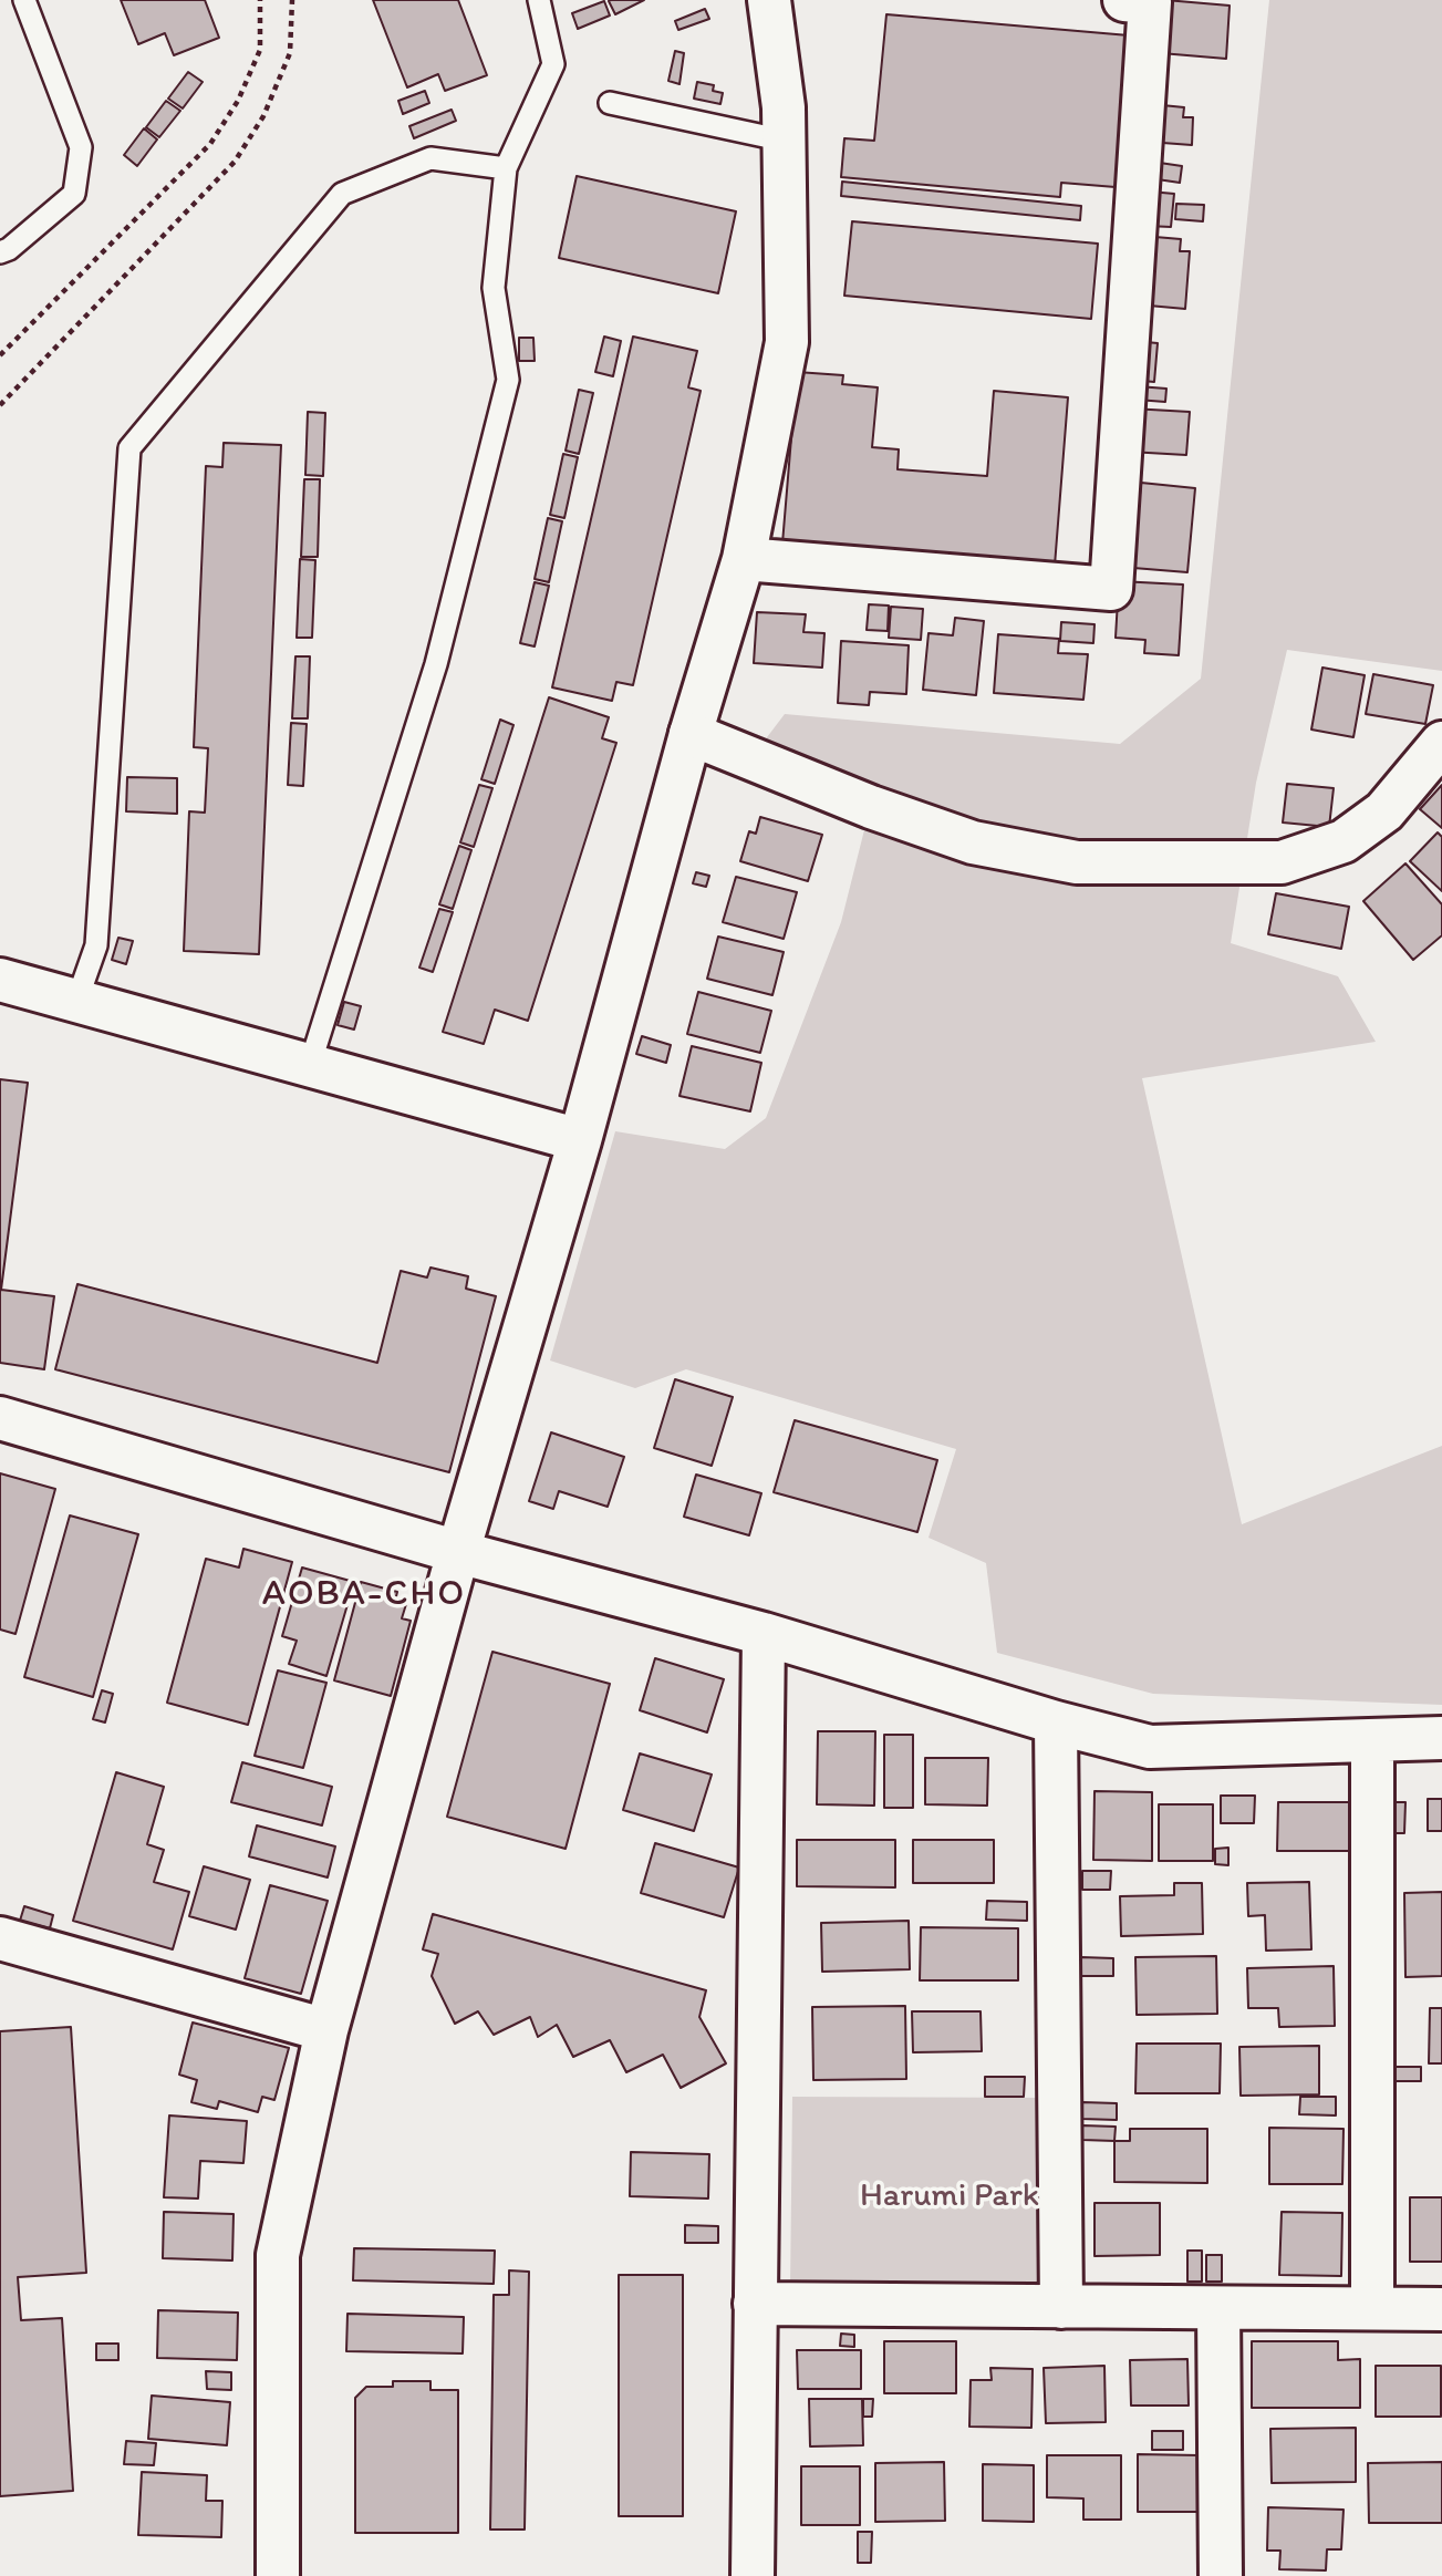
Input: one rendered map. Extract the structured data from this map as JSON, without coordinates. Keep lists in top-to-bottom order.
{
  "districts": ["AOBA-CHO"],
  "parks": ["Harumi Park"]
}
